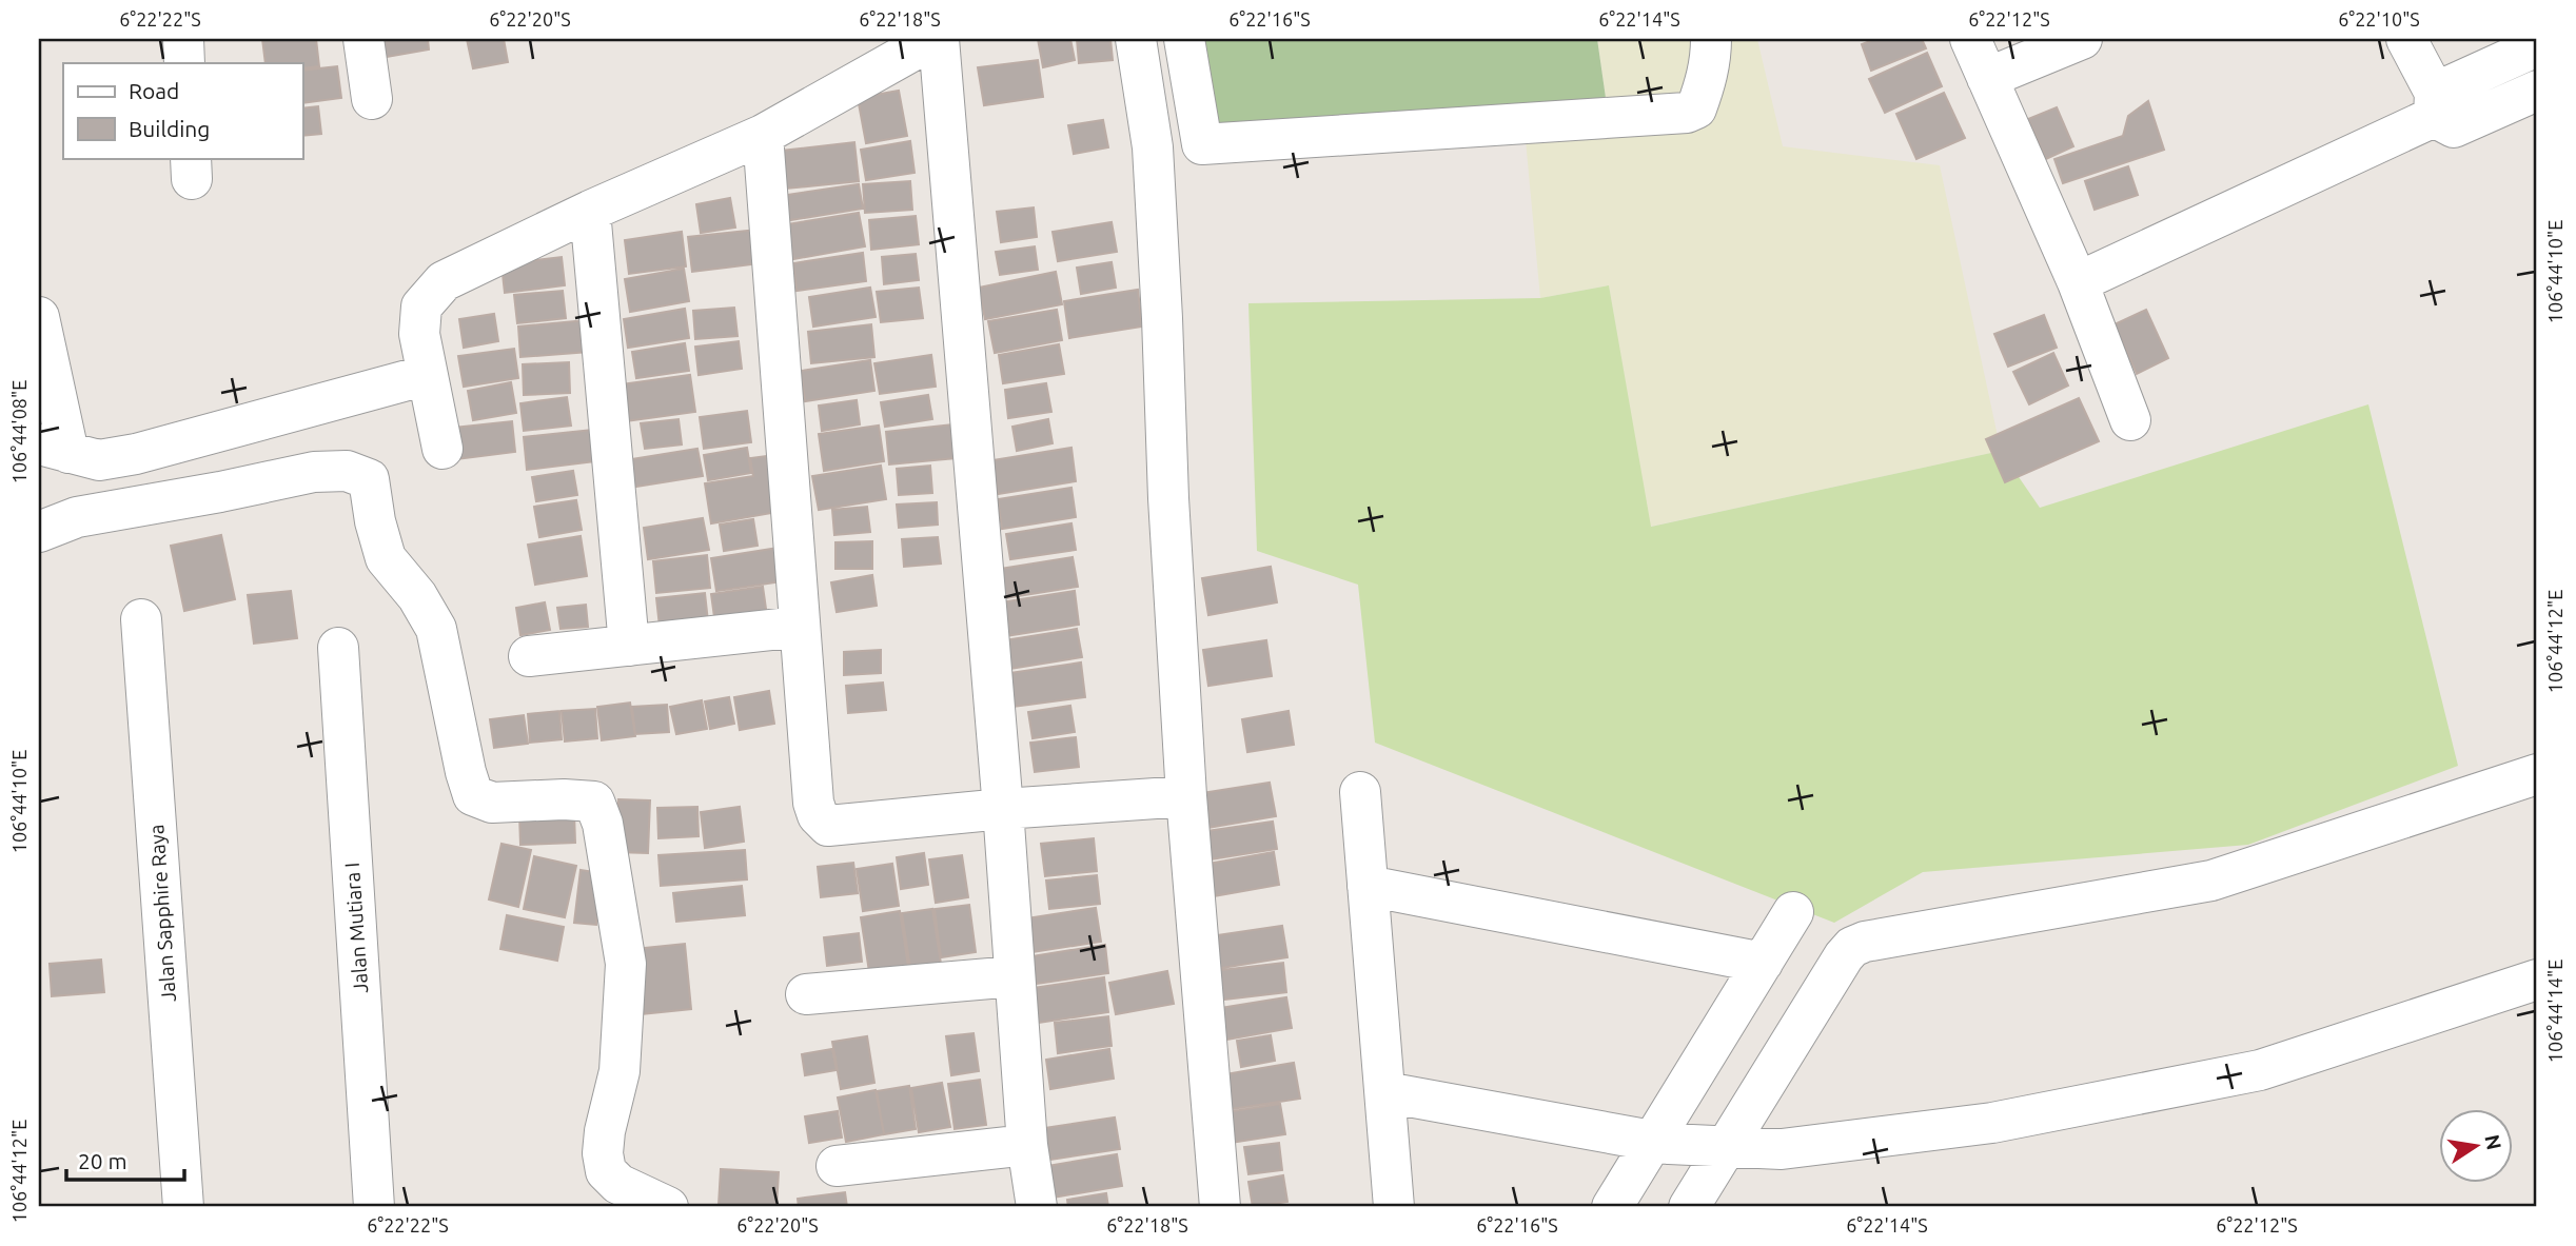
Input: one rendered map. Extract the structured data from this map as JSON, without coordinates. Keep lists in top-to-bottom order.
{
  "streets": {
    "street": ["Jalan Sapphire Raya", "Jalan Mutiara I"]
  },
  "legend": ["Road", "Building"],
  "scale_bar": "20 m",
  "north": "right",
  "coordinates": [
    "6°22'22\"S",
    "6°22'20\"S",
    "6°22'18\"S",
    "6°22'16\"S",
    "6°22'14\"S",
    "6°22'12\"S",
    "6°22'10\"S",
    "106°44'10\"E",
    "106°44'08\"E",
    "106°44'12\"E",
    "106°44'14\"E"
  ]
}
